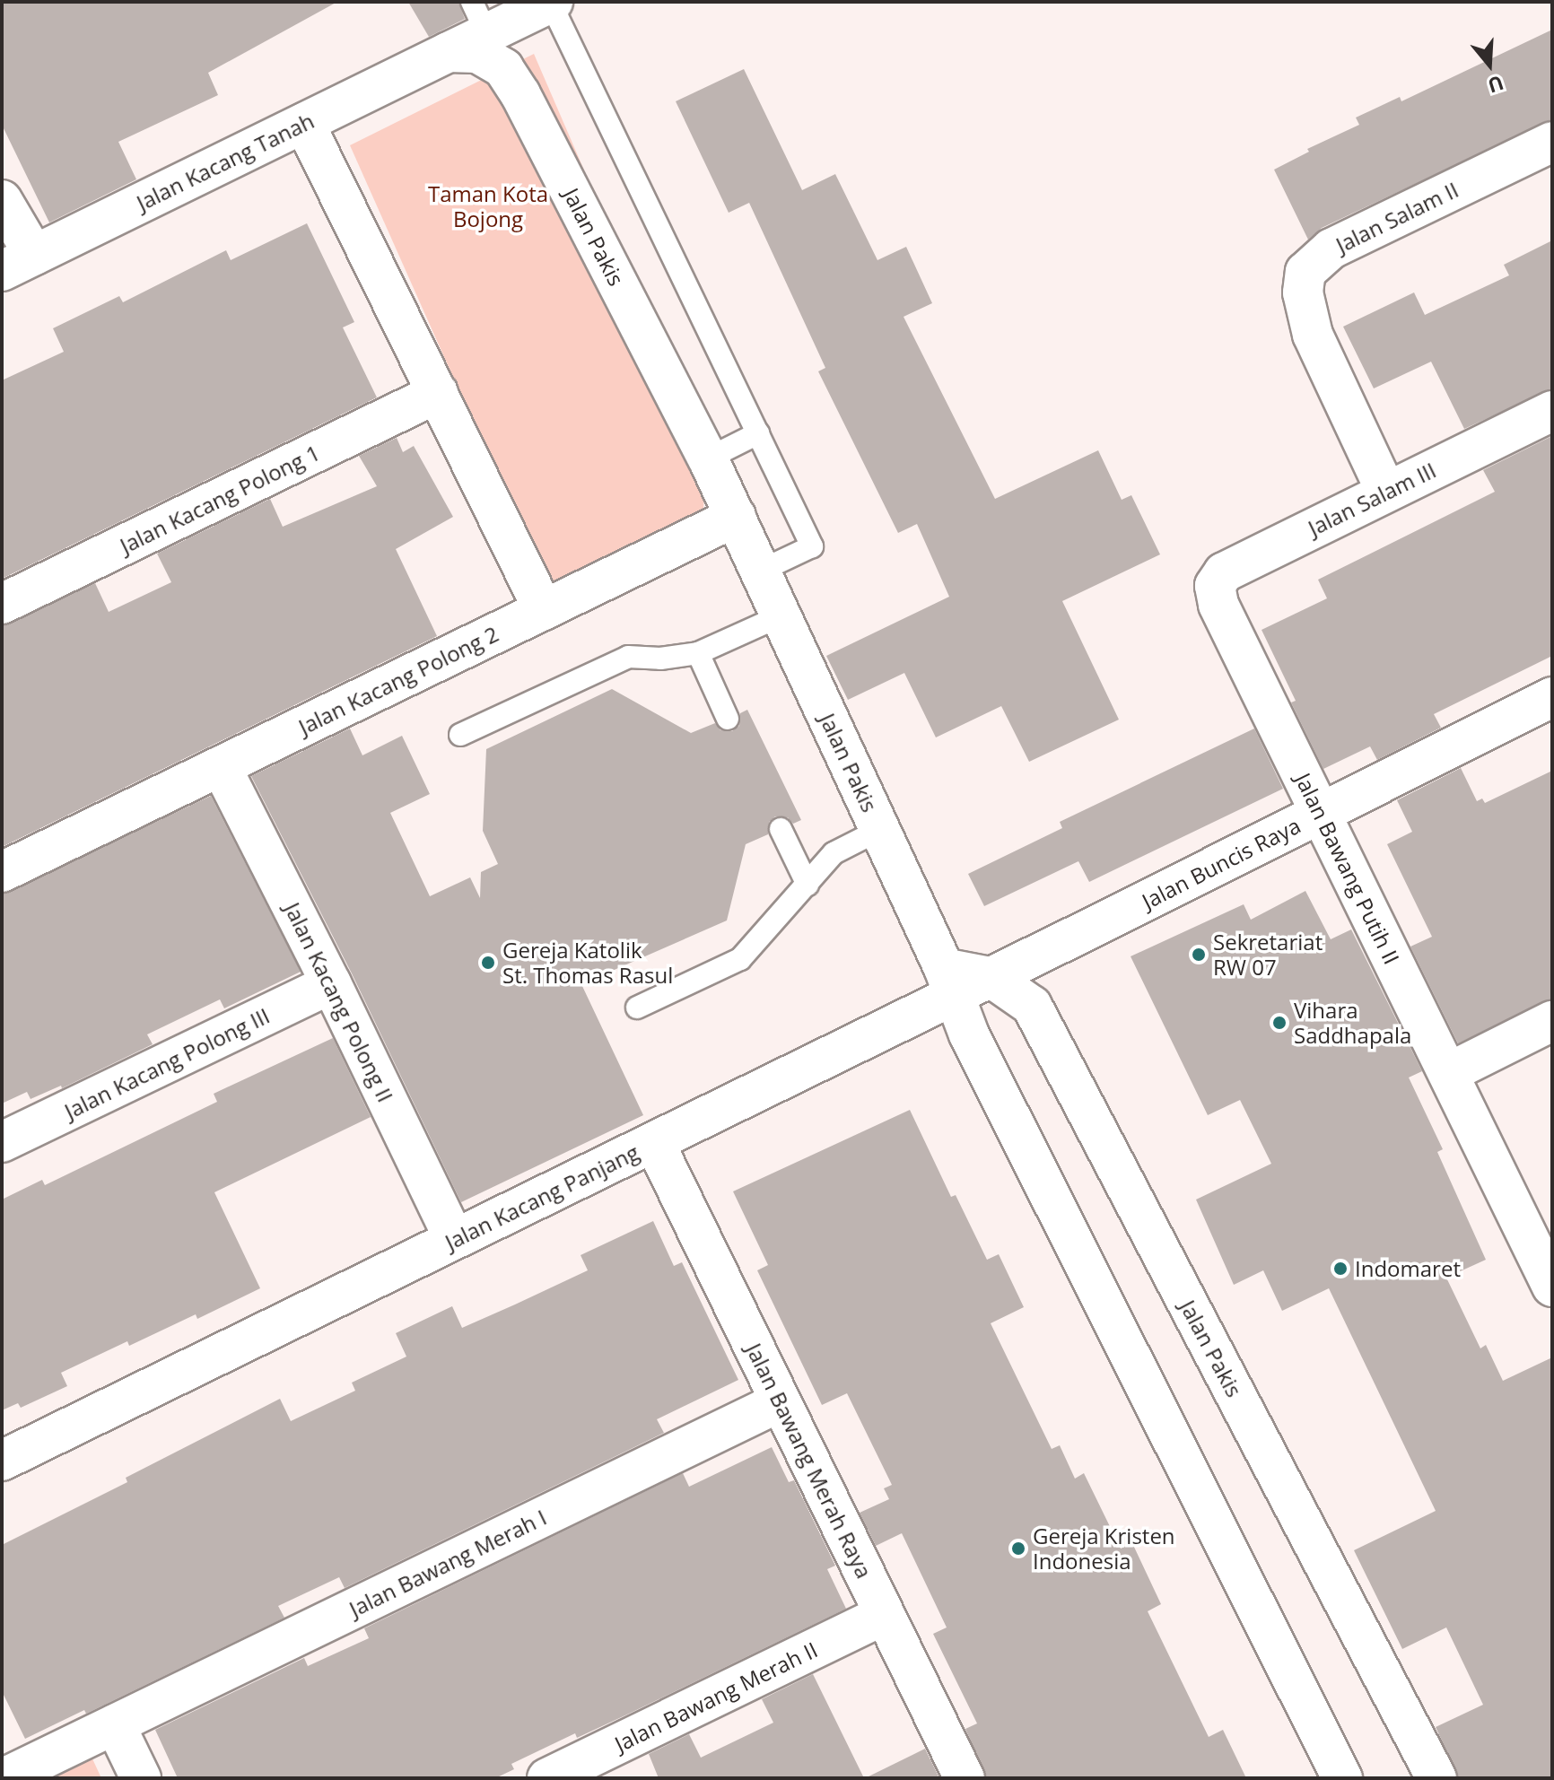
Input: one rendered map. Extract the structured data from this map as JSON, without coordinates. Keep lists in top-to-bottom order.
{
  "streets": {
    "street": [
      "Jalan Kacang Tanah",
      "Jalan Salam II",
      "Jalan Pakis",
      "Jalan Kacang Polong 1",
      "Jalan Salam III",
      "Jalan Kacang Polong 2",
      "Jalan Buncis Raya",
      "Jalan Bawang Putih II",
      "Jalan Kacang Polong II",
      "Jalan Kacang Polong III",
      "Jalan Kacang Panjang",
      "Jalan Bawang Merah Raya",
      "Jalan Bawang Merah I",
      "Jalan Bawang Merah II"
    ]
  },
  "crossings": [
    ["Jalan Kacang Tanah", "Jalan Pakis"],
    ["Jalan Salam II", "Jalan Salam III"],
    ["Jalan Pakis", "Jalan Kacang Polong 2"],
    ["Jalan Pakis", "Jalan Buncis Raya"],
    ["Jalan Pakis", "Jalan Kacang Panjang"],
    ["Jalan Salam III", "Jalan Bawang Putih II"],
    ["Jalan Kacang Polong 2", "Jalan Kacang Polong II"],
    ["Jalan Buncis Raya", "Jalan Bawang Putih II"],
    ["Jalan Kacang Polong II", "Jalan Kacang Polong III"],
    ["Jalan Kacang Polong II", "Jalan Kacang Panjang"],
    ["Jalan Kacang Panjang", "Jalan Bawang Merah Raya"],
    ["Jalan Bawang Merah Raya", "Jalan Bawang Merah I"],
    ["Jalan Bawang Merah Raya", "Jalan Bawang Merah II"]
  ],
  "parks": ["Taman Kota Bojong"],
  "places": [
    "Sekretariat RW 07",
    "Gereja Katolik St. Thomas Rasul",
    "Vihara Saddhapala",
    "Indomaret",
    "Gereja Kristen Indonesia"
  ],
  "north": "bottom"
}
